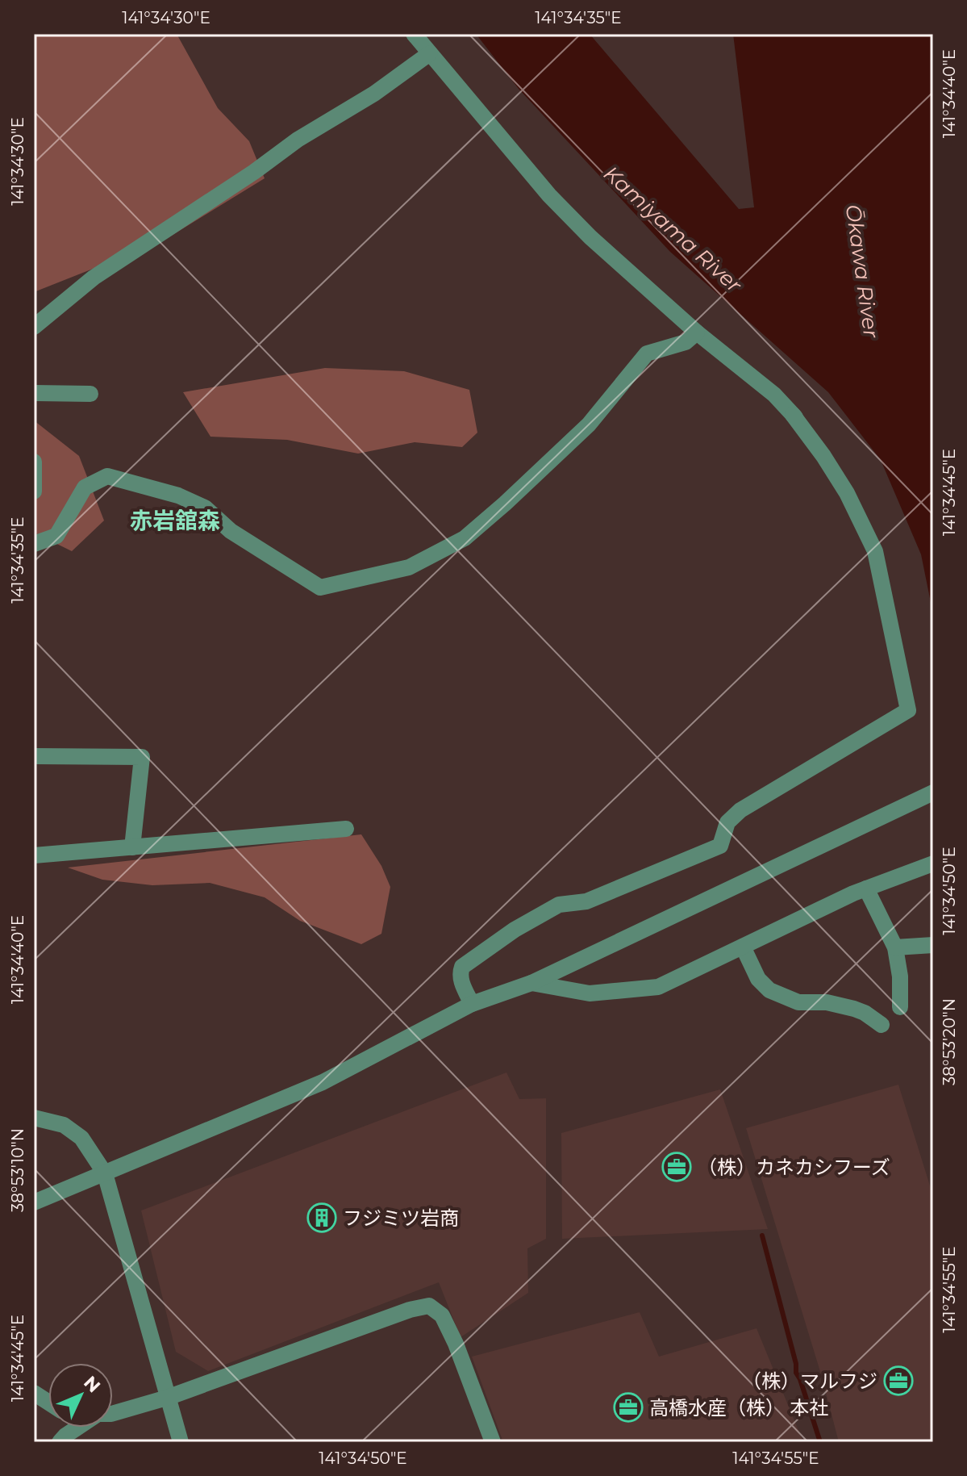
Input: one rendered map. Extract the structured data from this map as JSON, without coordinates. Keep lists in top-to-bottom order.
{
  "districts": ["赤岩舘森"],
  "water": ["Kamiyama River", "Ōkawa River"],
  "places": {
    "office": ["（株）カネカシフーズ", "（株）マルフジ", "高橋水産（株） 本社"],
    "building": ["フジミツ岩商"]
  },
  "north": "top right",
  "coordinates": [
    "141°34'30\"E",
    "141°34'35\"E",
    "141°34'40\"E",
    "141°34'45\"E",
    "141°34'50\"E",
    "38°53'20\"N",
    "38°53'10\"N",
    "141°34'55\"E"
  ]
}
